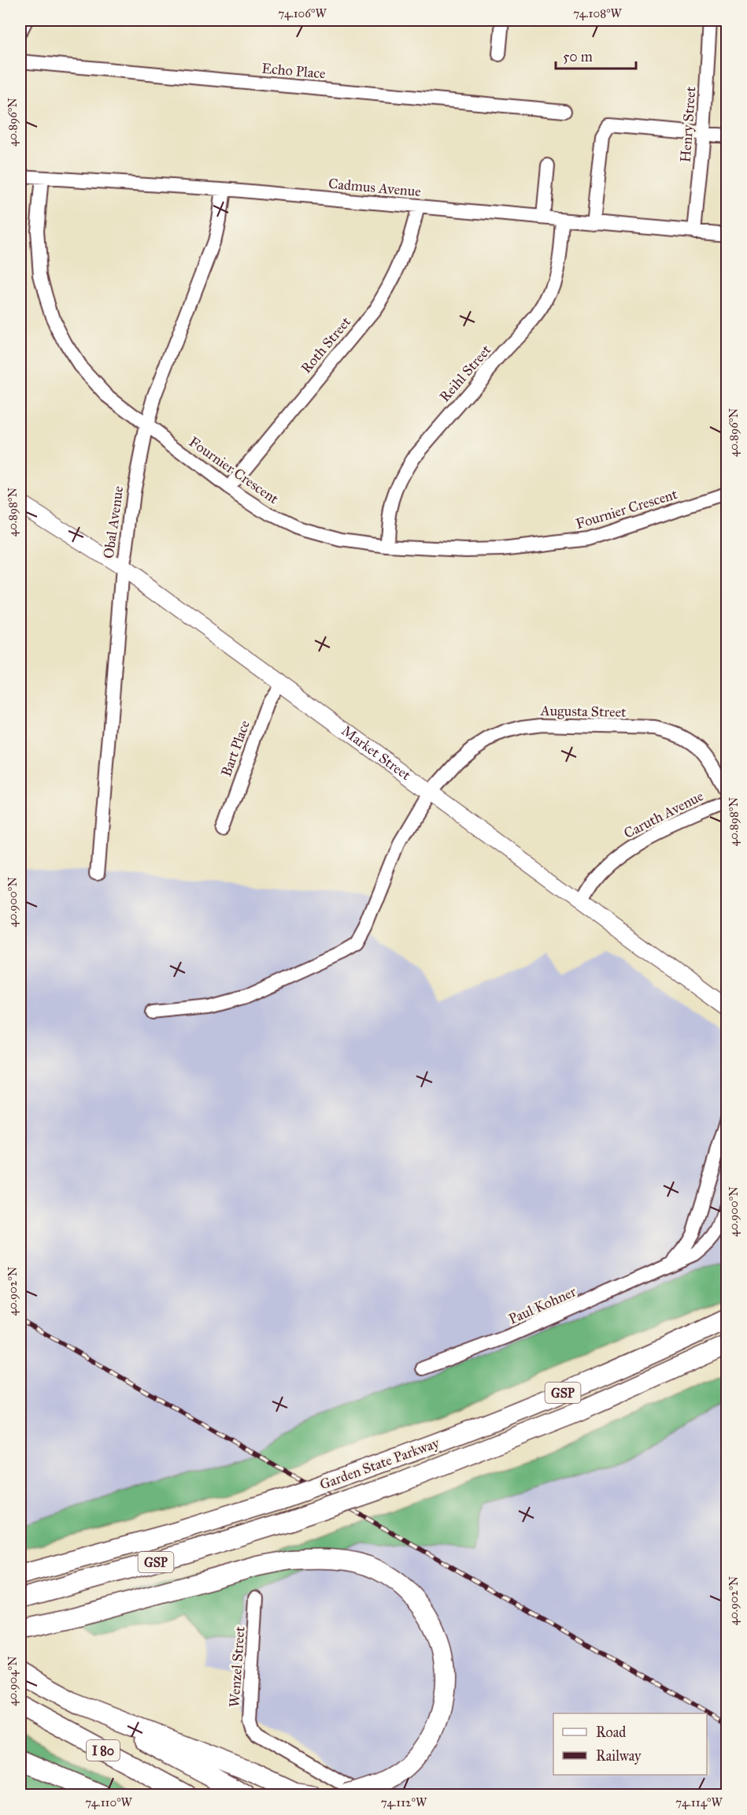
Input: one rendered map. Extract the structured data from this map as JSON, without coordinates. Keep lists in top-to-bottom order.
{
  "streets": {
    "highway": ["GSP", "Garden State Parkway", "I 80"],
    "main road": ["Market Street"],
    "street": [
      "Echo Place",
      "Henry Street",
      "Cadmus Avenue",
      "Roth Street",
      "Reihl Street",
      "Fournier Crescent",
      "Obal Avenue",
      "Augusta Street",
      "Bart Place",
      "Caruth Avenue",
      "Paul Kohner",
      "Wenzel Street"
    ]
  },
  "crossings": [
    ["Henry Street", "Cadmus Avenue"],
    ["Cadmus Avenue", "Roth Street"],
    ["Cadmus Avenue", "Reihl Street"],
    ["Cadmus Avenue", "Fournier Crescent"],
    ["Cadmus Avenue", "Obal Avenue"],
    ["Roth Street", "Fournier Crescent"],
    ["Reihl Street", "Fournier Crescent"],
    ["Fournier Crescent", "Obal Avenue"],
    ["Obal Avenue", "Market Street"],
    ["Augusta Street", "Market Street"],
    ["Bart Place", "Market Street"],
    ["Market Street", "Caruth Avenue"]
  ],
  "legend": ["Road", "Railway"],
  "scale_bar": "50 m",
  "coordinates": [
    "74.106°W",
    "74.108°W",
    "40.896°N",
    "40.898°N",
    "40.900°N",
    "40.902°N",
    "40.904°N",
    "74.110°W",
    "74.112°W",
    "74.114°W"
  ]
}
